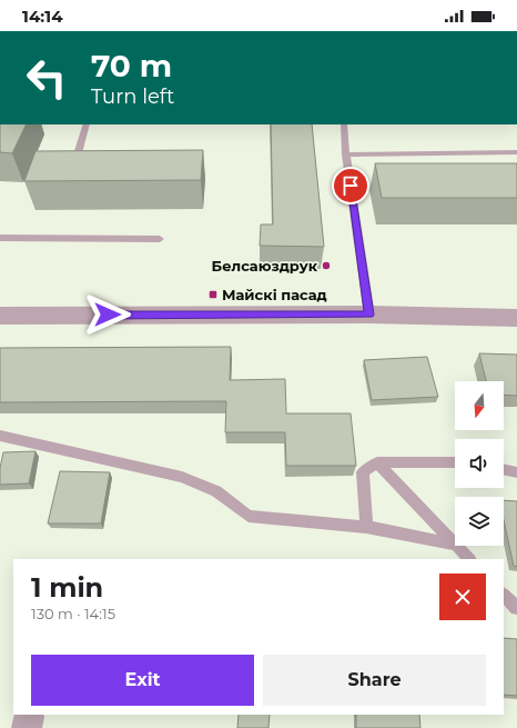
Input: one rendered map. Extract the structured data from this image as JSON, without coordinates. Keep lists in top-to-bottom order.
{
  "places": {
    "other": ["Белсаюздрук"],
    "transit": ["Майскі пасад"]
  },
  "north": "bottom",
  "page": {
    "status": "14:14",
    "turn": ["70 m", "Turn left"],
    "heading": ["1 min", "130 m · 14:15"],
    "buttons": ["Exit", "Share"]
  }
}
